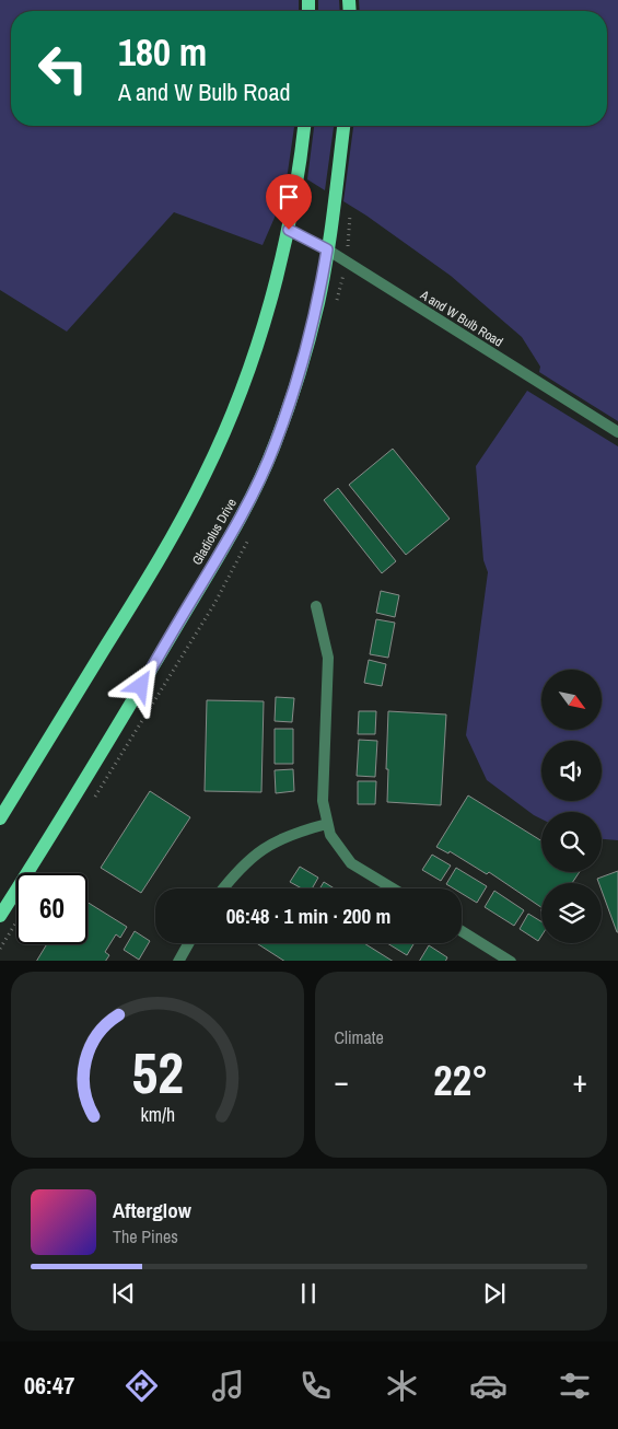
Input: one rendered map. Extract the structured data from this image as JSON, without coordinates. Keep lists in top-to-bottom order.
{
  "streets": {
    "main road": ["Gladiolus Drive"],
    "street": ["A and W Bulb Road"]
  },
  "crossings": [
    ["A and W Bulb Road", "Gladiolus Drive"]
  ],
  "north": "bottom right",
  "page": {
    "turn": ["180 m", "A and W Bulb Road"],
    "limit": "60",
    "trip": "06:48 · 1 min · 200 m",
    "tile": "Climate",
    "heat": ["−", "22°", "+"],
    "song": ["Afterglow", "The Pines"],
    "tabs": "06:47",
    "gauge": ["52", "km/h"]
  }
}
